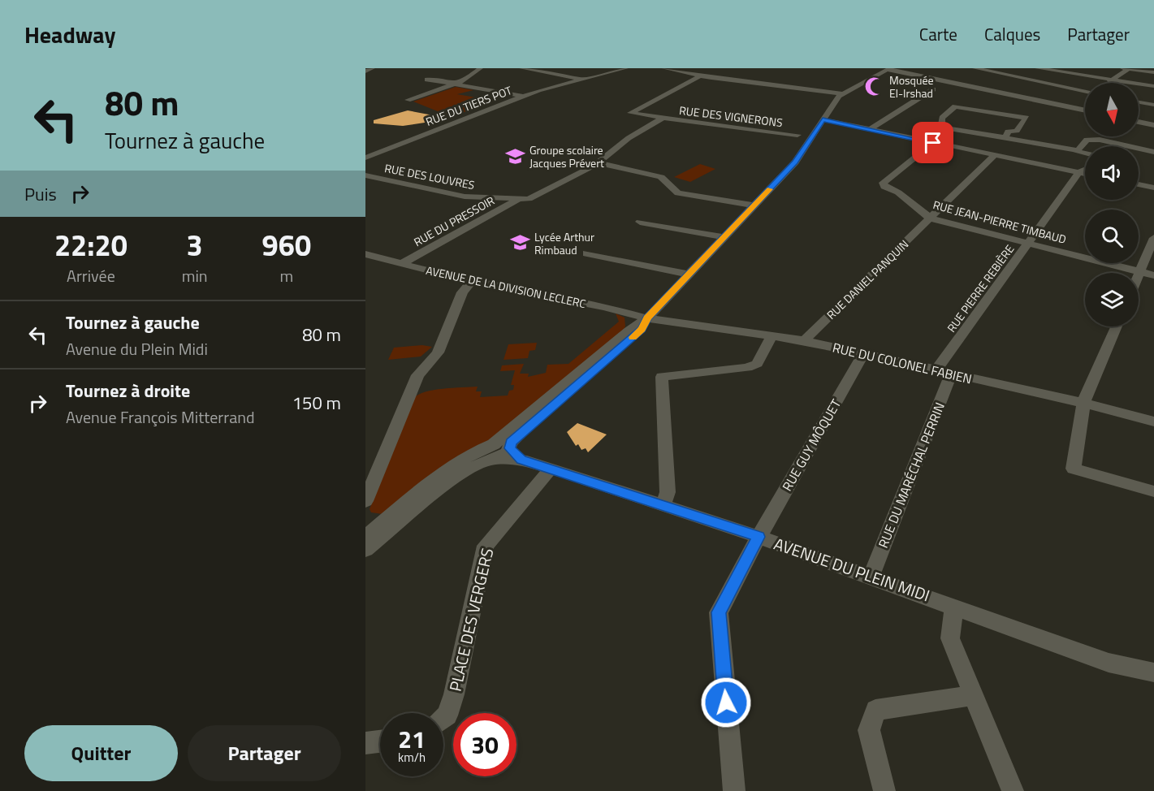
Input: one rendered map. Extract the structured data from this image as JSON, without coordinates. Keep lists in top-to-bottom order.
{
  "streets": {
    "street": [
      "RUE DU TIERS POT",
      "RUE DES VIGNERONS",
      "RUE DES LOUVRES",
      "RUE DU PRESSOIR",
      "RUE JEAN-PIERRE TIMBAUD",
      "RUE DANIEL PANQUIN",
      "AVENUE DE LA DIVISION LECLERC",
      "RUE PIERRE REBIÈRE",
      "RUE DU COLONEL FABIEN",
      "RUE GUY MÔQUET",
      "RUE DU MARÉCHAL PERRIN",
      "AVENUE DU PLEIN MIDI",
      "PLACE DES VERGERS"
    ]
  },
  "crossings": [
    ["RUE DES VIGNERONS", "RUE DES LOUVRES"],
    ["RUE DES LOUVRES", "RUE DU PRESSOIR"],
    ["RUE DU PRESSOIR", "AVENUE DE LA DIVISION LECLERC"],
    ["RUE JEAN-PIERRE TIMBAUD", "RUE DANIEL PANQUIN"],
    ["RUE JEAN-PIERRE TIMBAUD", "RUE PIERRE REBIÈRE"],
    ["RUE DANIEL PANQUIN", "RUE DU COLONEL FABIEN"],
    ["AVENUE DE LA DIVISION LECLERC", "RUE DU COLONEL FABIEN"],
    ["RUE PIERRE REBIÈRE", "RUE DU COLONEL FABIEN"],
    ["RUE DU COLONEL FABIEN", "RUE GUY MÔQUET"],
    ["RUE DU COLONEL FABIEN", "RUE DU MARÉCHAL PERRIN"],
    ["RUE GUY MÔQUET", "AVENUE DU PLEIN MIDI"],
    ["RUE DU MARÉCHAL PERRIN", "AVENUE DU PLEIN MIDI"],
    ["AVENUE DU PLEIN MIDI", "PLACE DES VERGERS"]
  ],
  "places": {
    "mosque": ["Mosquée El-Irshad"],
    "school or university": ["Groupe scolaire Jacques Prévert", "Lycée Arthur Rimbaud"]
  },
  "north": "bottom",
  "page": {
    "header": "Headway",
    "nav": ["Carte", "Calques", "Partager"],
    "turn": ["80 m", "Tournez à gauche"],
    "then": "Puis",
    "eta": [
      "22:20",
      "Arrivée",
      "3",
      "min",
      "960",
      "m"
    ],
    "list": [
      {
        "name": "Tournez à gauche",
        "note": "Avenue du Plein Midi",
        "value": "80 m"
      },
      {
        "name": "Tournez à droite",
        "note": "Avenue François Mitterrand",
        "value": "150 m"
      }
    ],
    "speed": "21 km/h",
    "limit": "30",
    "buttons": ["Quitter", "Partager"]
  }
}
